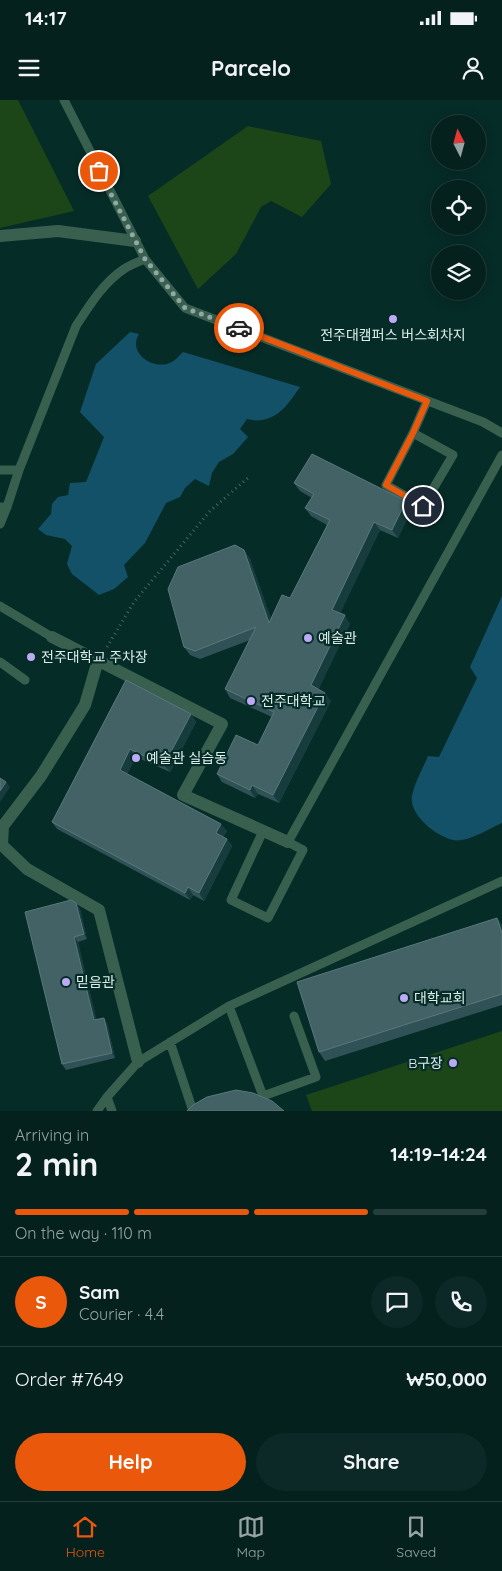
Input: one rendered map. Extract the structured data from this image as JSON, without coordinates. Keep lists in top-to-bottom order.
{
  "places": [
    "전주대캠퍼스 버스회차지",
    "예술관",
    "전주대학교 주차장",
    "전주대학교",
    "예술관 실습동",
    "믿음관",
    "대학교회",
    "B구장"
  ],
  "north": "top",
  "page": {
    "status": "14:17",
    "header": "Parcelo",
    "heading": ["2 min", "Arriving in", "14:19–14:24"],
    "panel": [
      "Sam",
      "Courier · 4.4",
      "Order #7649",
      "₩50,000"
    ],
    "bar": "On the way · 110 m",
    "round": "S",
    "buttons": ["Help", "Share"],
    "tabs": ["Home", "Map", "Saved"]
  }
}
